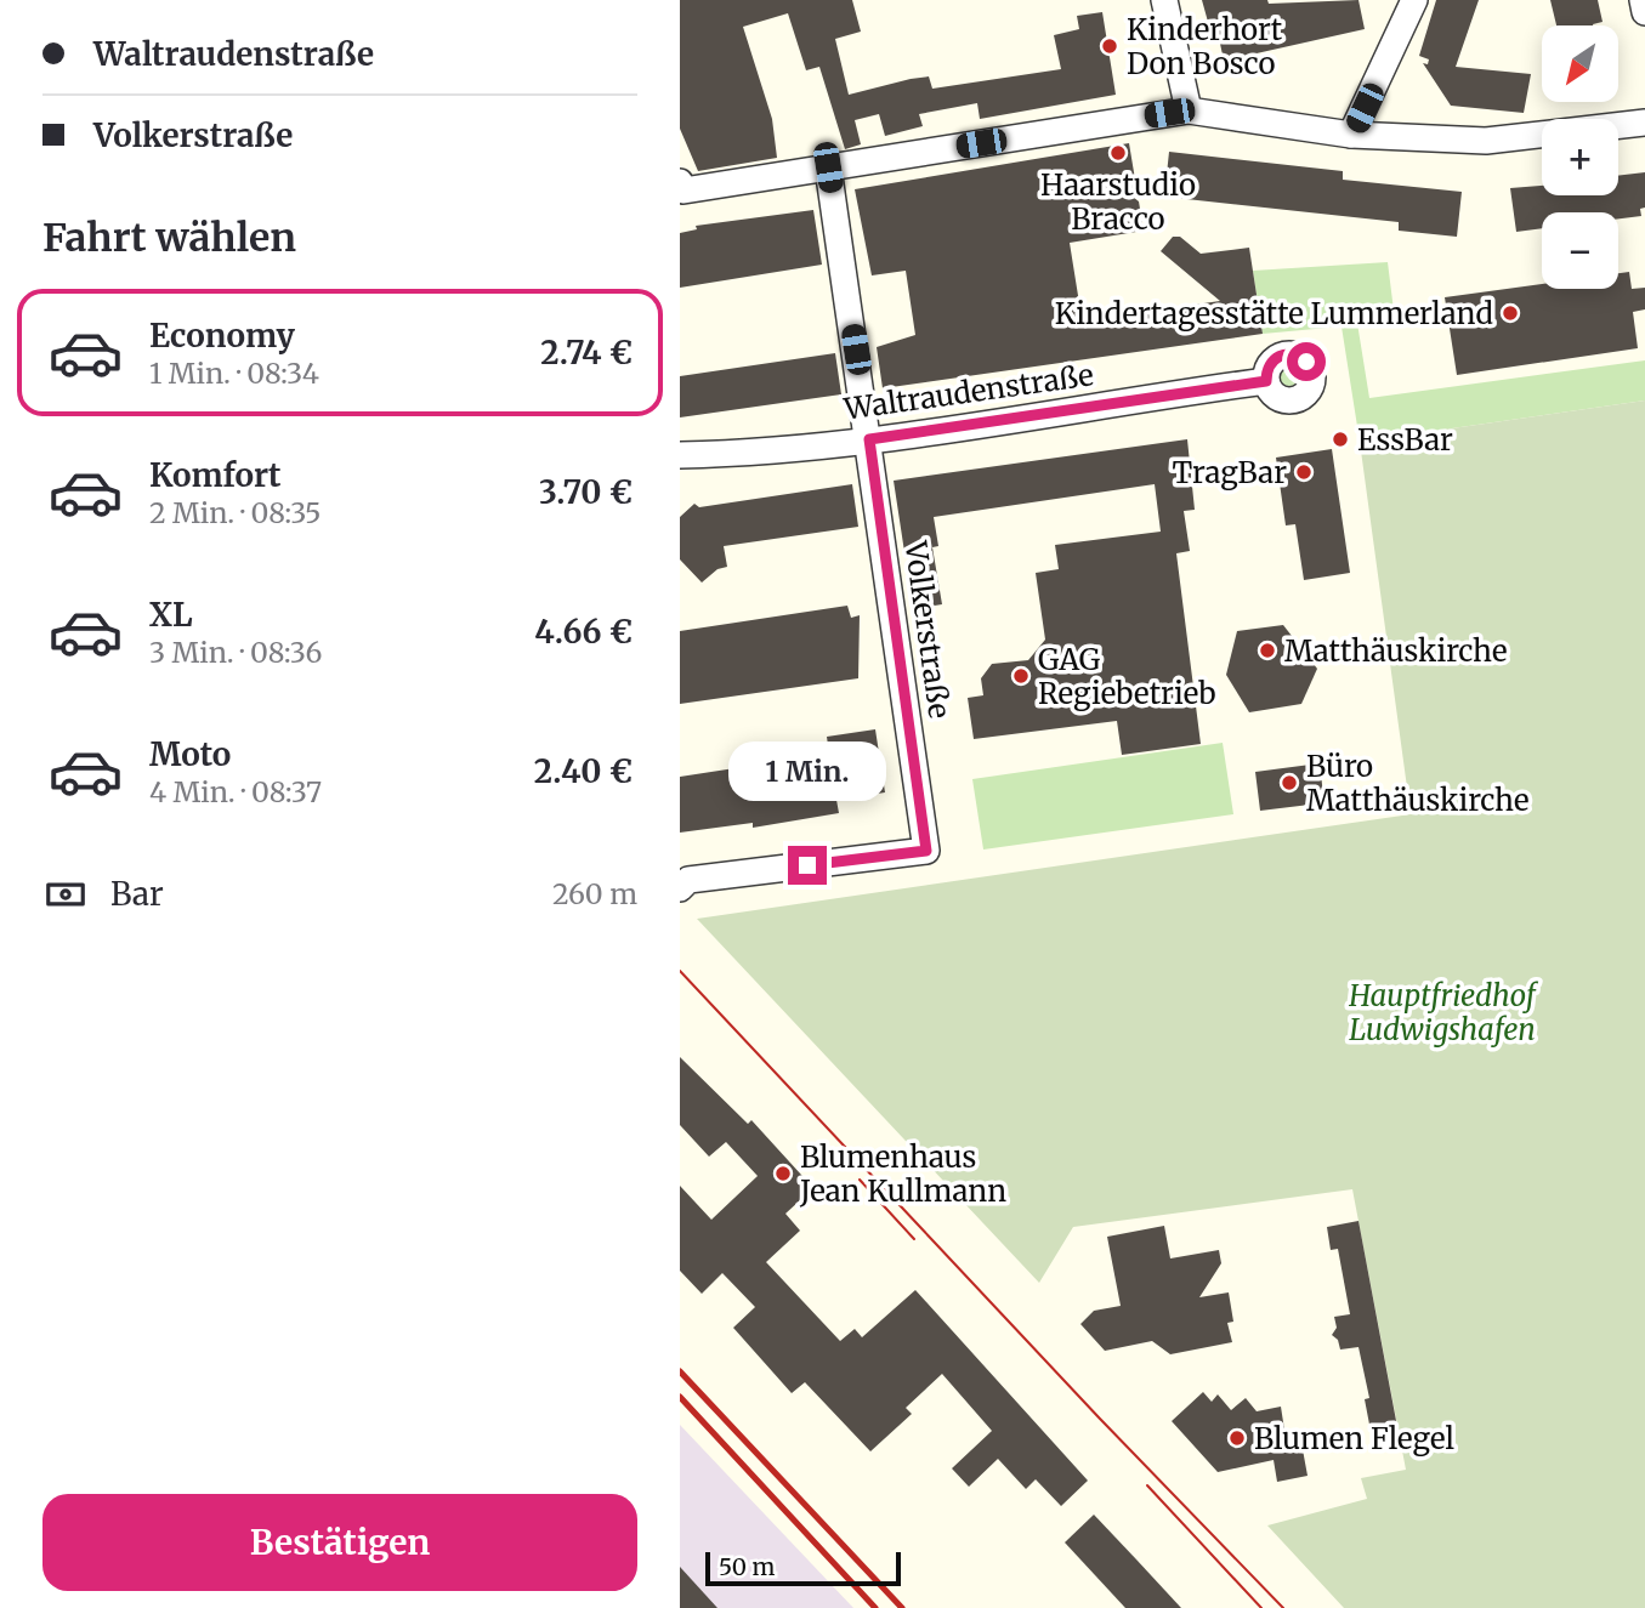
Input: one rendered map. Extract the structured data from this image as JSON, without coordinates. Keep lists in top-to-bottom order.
{
  "streets": {
    "street": ["Waltraudenstraße", "Volkerstraße"]
  },
  "crossings": [
    ["Waltraudenstraße", "Volkerstraße"]
  ],
  "parks": ["Hauptfriedhof Ludwigshafen"],
  "places": [
    "Kinderhort Don Bosco",
    "Haarstudio Bracco",
    "Kindertagesstätte Lummerland",
    "EssBar",
    "TragBar",
    "Matthäuskirche",
    "GAG Regiebetrieb",
    "Büro Matthäuskirche",
    "Blumenhaus Jean Kullmann",
    "Blumen Flegel"
  ],
  "scale_bar": "50 m",
  "north": "bottom left",
  "page": {
    "banner": ["Waltraudenstraße", "Volkerstraße"],
    "map_buttons": ["+", "−"],
    "heading": "Fahrt wählen",
    "list": [
      {
        "name": "Economy",
        "note": "1 Min. · 08:34",
        "value": "2.74 €"
      },
      {
        "name": "Komfort",
        "note": "2 Min. · 08:35",
        "value": "3.70 €"
      },
      {
        "name": "XL",
        "note": "3 Min. · 08:36",
        "value": "4.66 €"
      },
      {
        "name": "Moto",
        "note": "4 Min. · 08:37",
        "value": "2.40 €"
      }
    ],
    "bubble": "1 Min.",
    "pay": ["Bar", "260 m"],
    "buttons": "Bestätigen",
    "scale": "50 m"
  }
}
